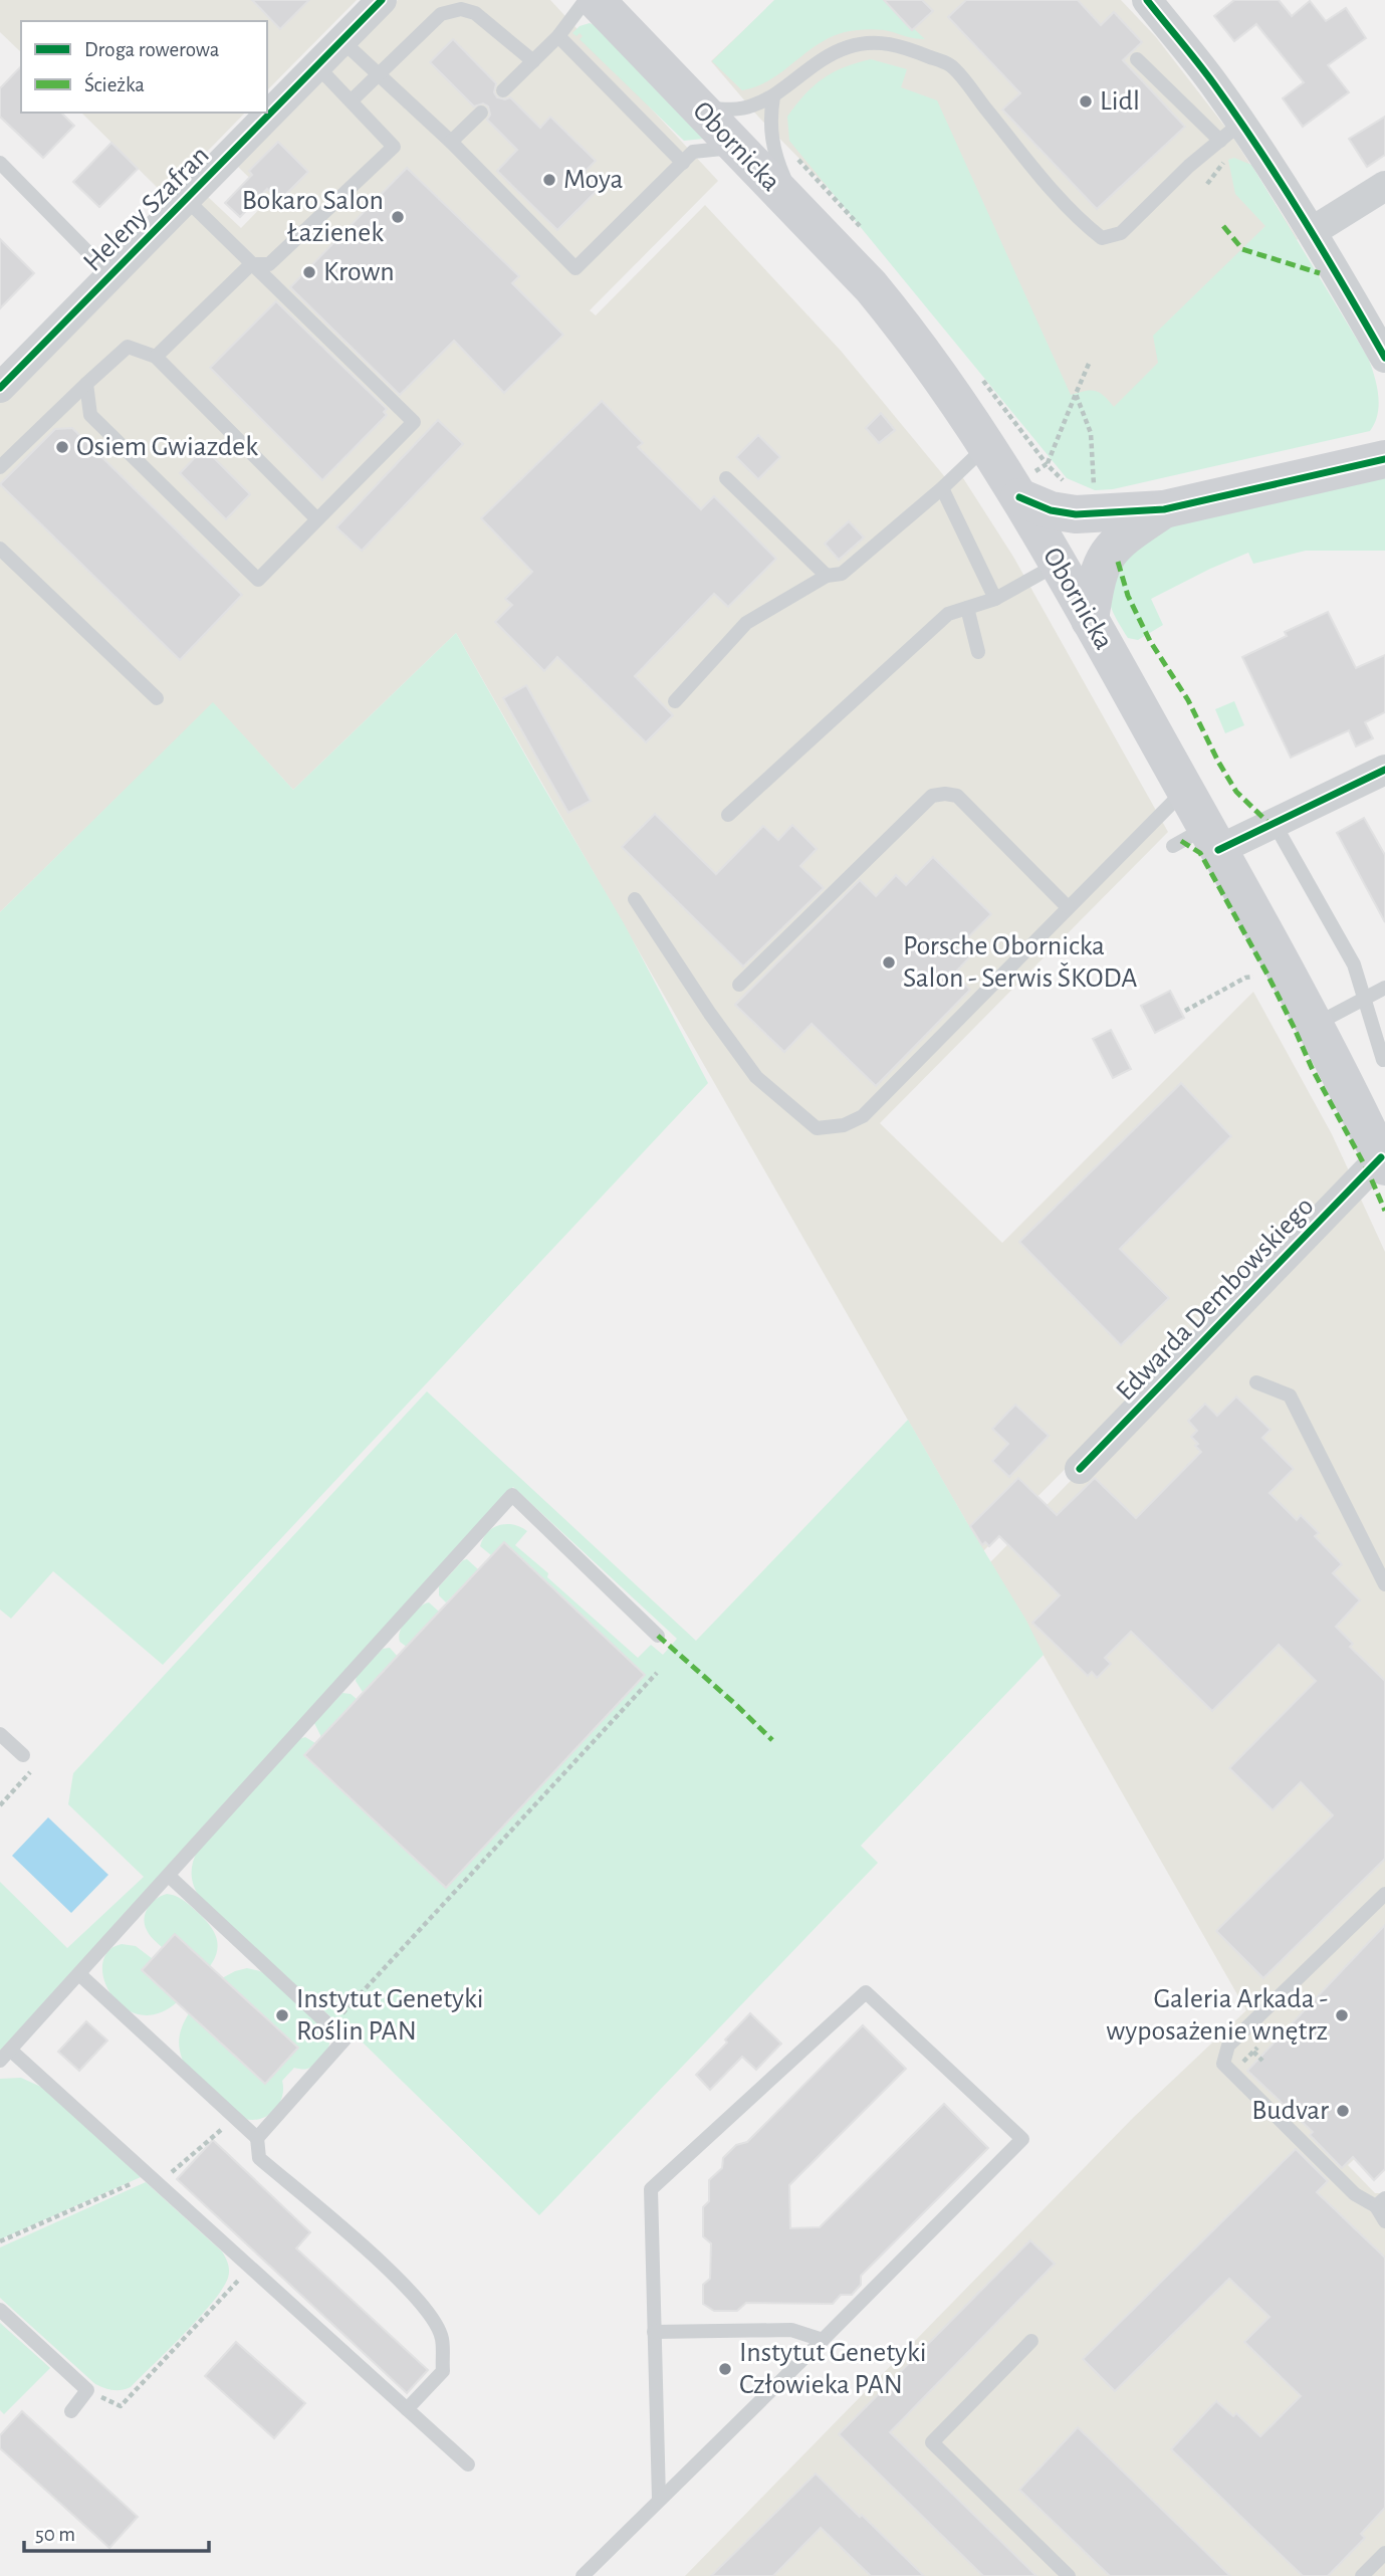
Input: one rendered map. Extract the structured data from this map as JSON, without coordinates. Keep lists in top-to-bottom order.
{
  "streets": {
    "main road": ["Obornicka"],
    "street": ["Heleny Szafran", "Edwarda Dembowskiego"]
  },
  "crossings": [
    ["Obornicka", "Edwarda Dembowskiego"]
  ],
  "places": [
    "Lidl",
    "Moya",
    "Bokaro Salon Łazienek",
    "Krown",
    "Osiem Gwiazdek",
    "Porsche Obornicka Salon - Serwis ŠKODA",
    "Instytut Genetyki Roślin PAN",
    "Galeria Arkada - wyposażenie wnętrz",
    "Budvar",
    "Instytut Genetyki Człowieka PAN"
  ],
  "legend": ["Droga rowerowa", "Ścieżka"],
  "scale_bar": "50 m"
}
